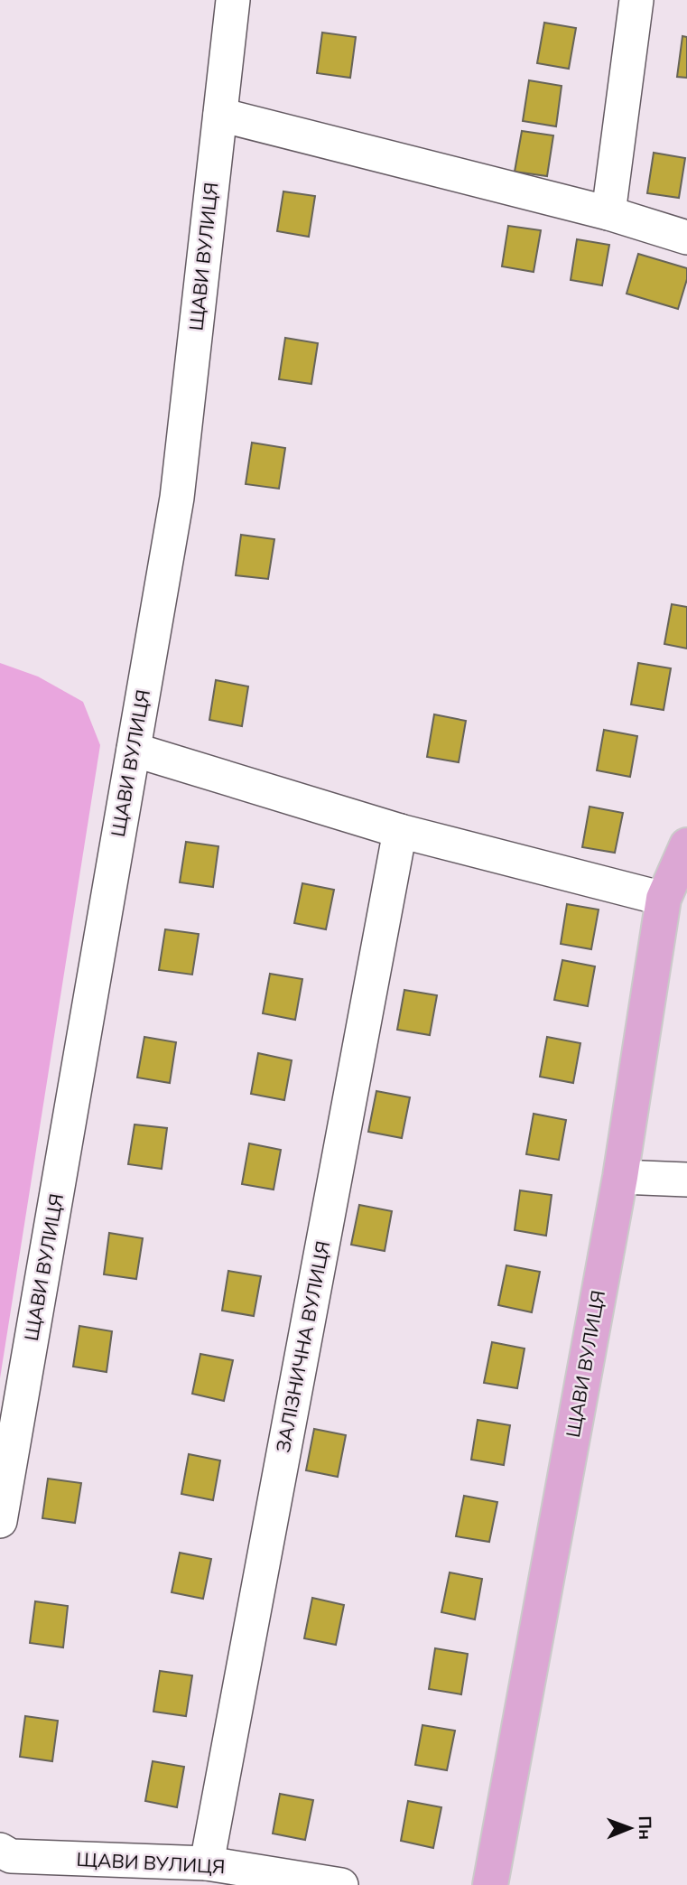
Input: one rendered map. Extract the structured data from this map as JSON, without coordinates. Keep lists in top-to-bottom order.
{
  "streets": {
    "main road": ["ЩАВИ ВУЛИЦЯ"],
    "street": ["ЗАЛІЗНИЧНА ВУЛИЦЯ"]
  },
  "crossings": [
    ["ЩАВИ ВУЛИЦЯ", "ЗАЛІЗНИЧНА ВУЛИЦЯ"]
  ],
  "north": "right"
}
